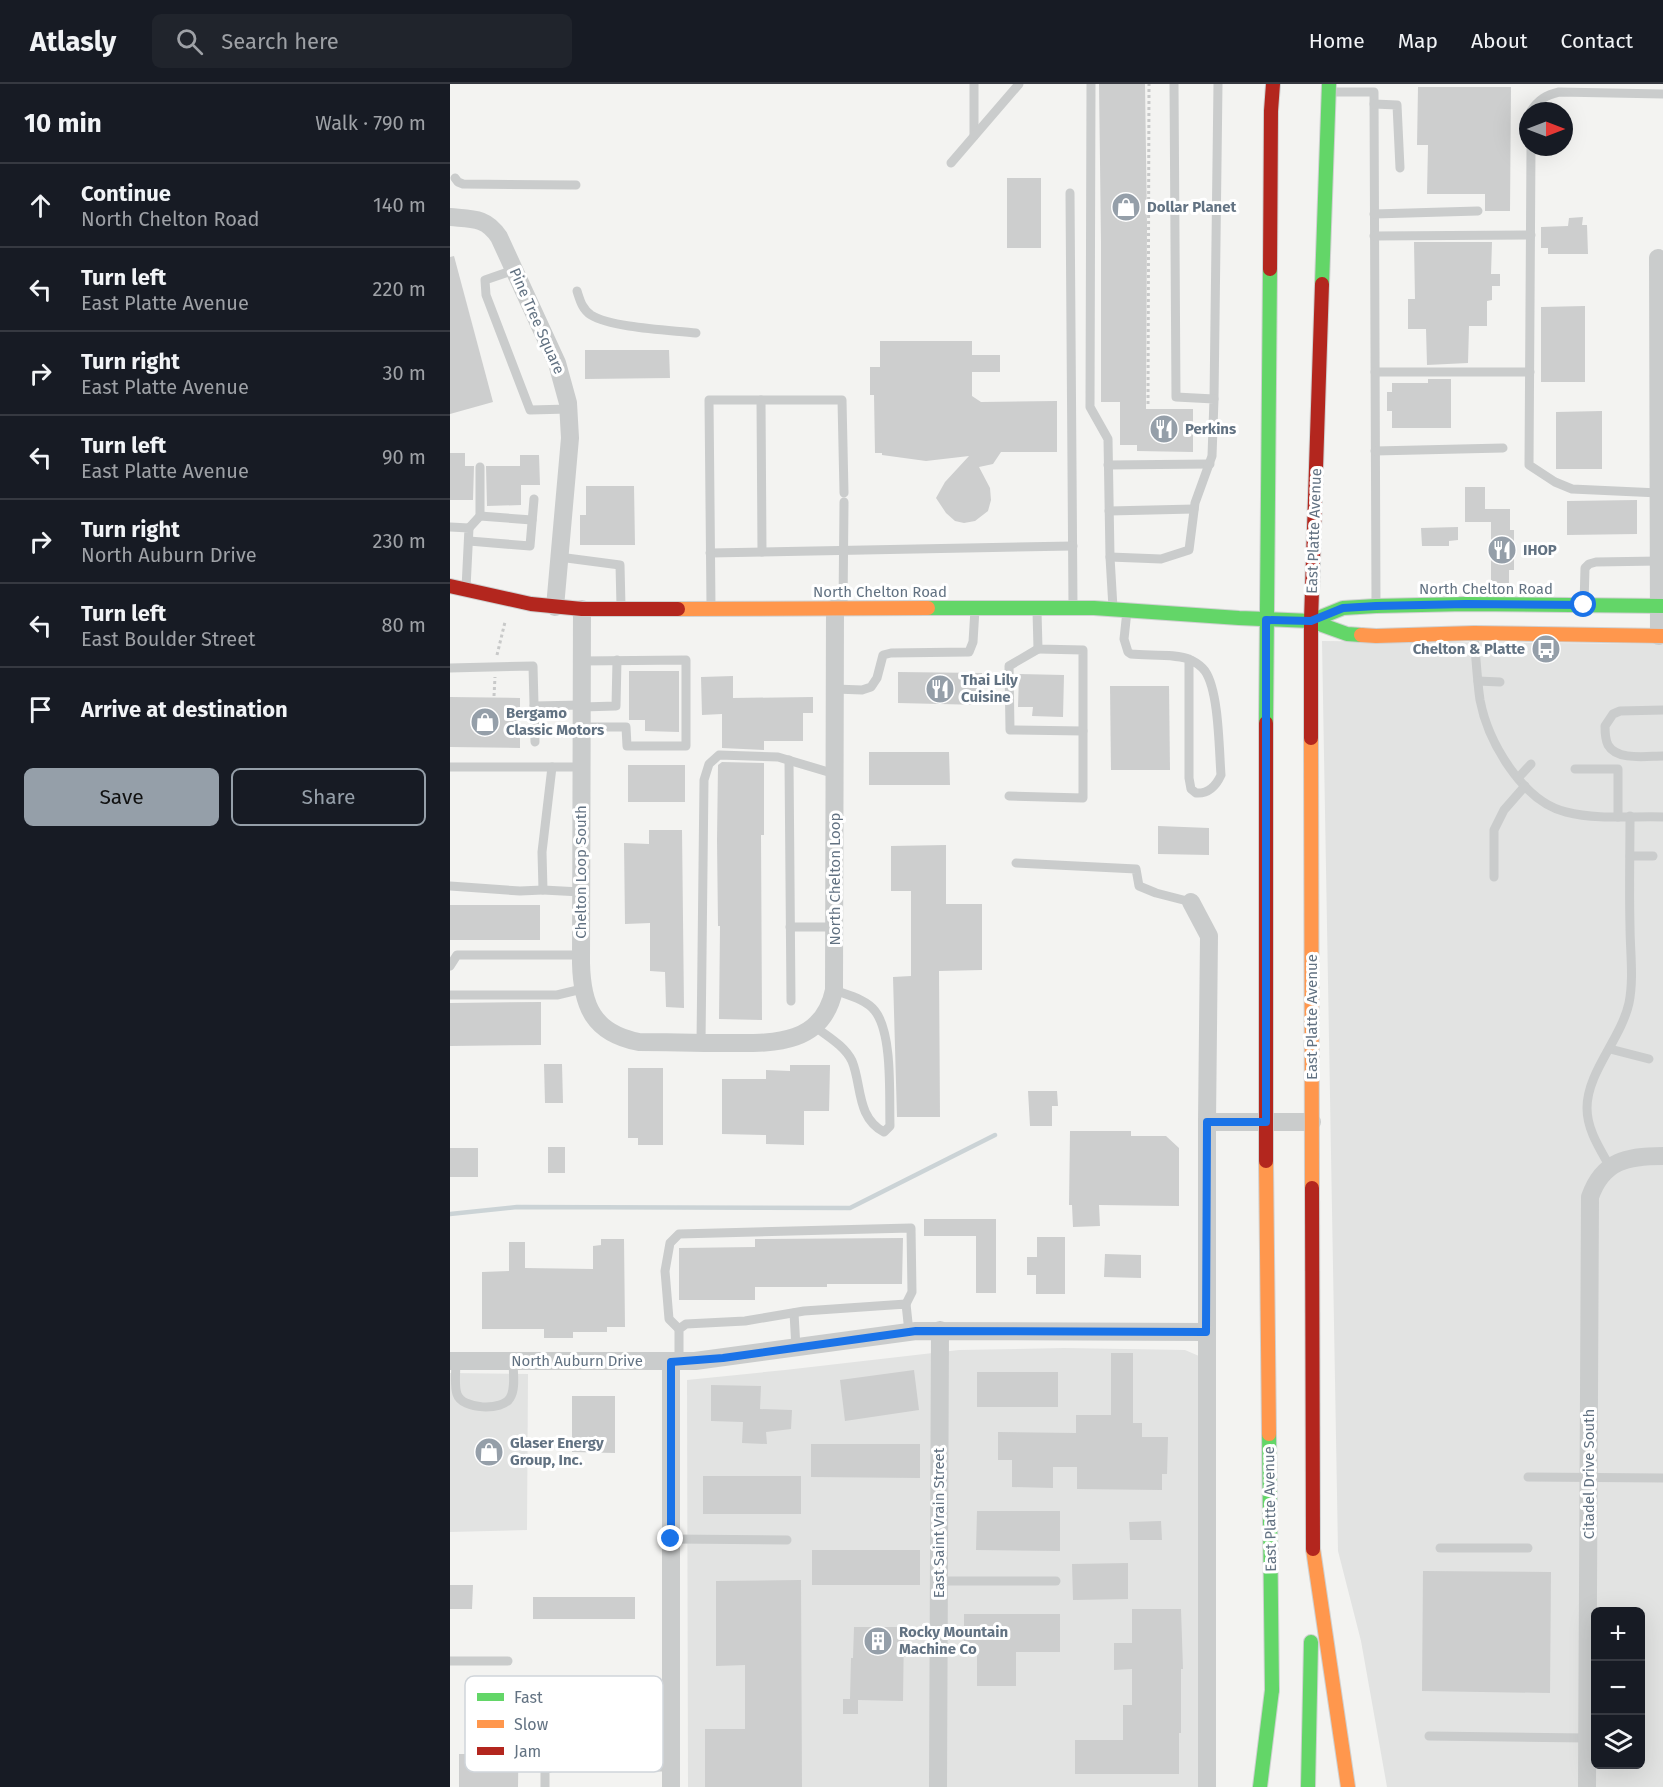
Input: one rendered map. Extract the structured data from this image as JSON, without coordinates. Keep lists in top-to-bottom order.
{
  "streets": {
    "main road": ["East Platte Avenue", "North Chelton Road"],
    "street": [
      "Pine Tree Square",
      "Chelton Loop South",
      "North Chelton Loop",
      "North Auburn Drive",
      "Citadel Drive South",
      "East Saint Vrain Street"
    ]
  },
  "crossings": [
    ["Pine Tree Square", "North Chelton Road"],
    ["East Platte Avenue", "North Chelton Road"],
    ["North Chelton Road", "Chelton Loop South"],
    ["North Chelton Road", "North Chelton Loop"],
    ["Chelton Loop South", "North Chelton Loop"],
    ["North Auburn Drive", "East Saint Vrain Street"]
  ],
  "places": {
    "shop": ["Dollar Planet", "Bergamo Classic Motors", "Glaser Energy Group, Inc."],
    "restaurant": ["Perkins", "IHOP", "Thai Lily Cuisine"],
    "bus stop": ["Chelton & Platte"],
    "building": ["Rocky Mountain Machine Co"]
  },
  "legend": ["Fast", "Slow", "Jam"],
  "north": "right",
  "page": {
    "header": "Atlasly",
    "search": "Search here",
    "nav": [
      "Home",
      "Map",
      "About",
      "Contact"
    ],
    "heading": ["10 min", "Walk · 790 m"],
    "list": [
      ["Continue", "North Chelton Road", "140 m"],
      ["Turn left", "East Platte Avenue", "220 m"],
      ["Turn right", "East Platte Avenue", "30 m"],
      ["Turn left", "East Platte Avenue", "90 m"],
      ["Turn right", "North Auburn Drive", "230 m"],
      ["Turn left", "East Boulder Street", "80 m"],
      "Arrive at destination"
    ],
    "buttons": ["Save", "Share"],
    "map_buttons": ["+", "−"]
  }
}
